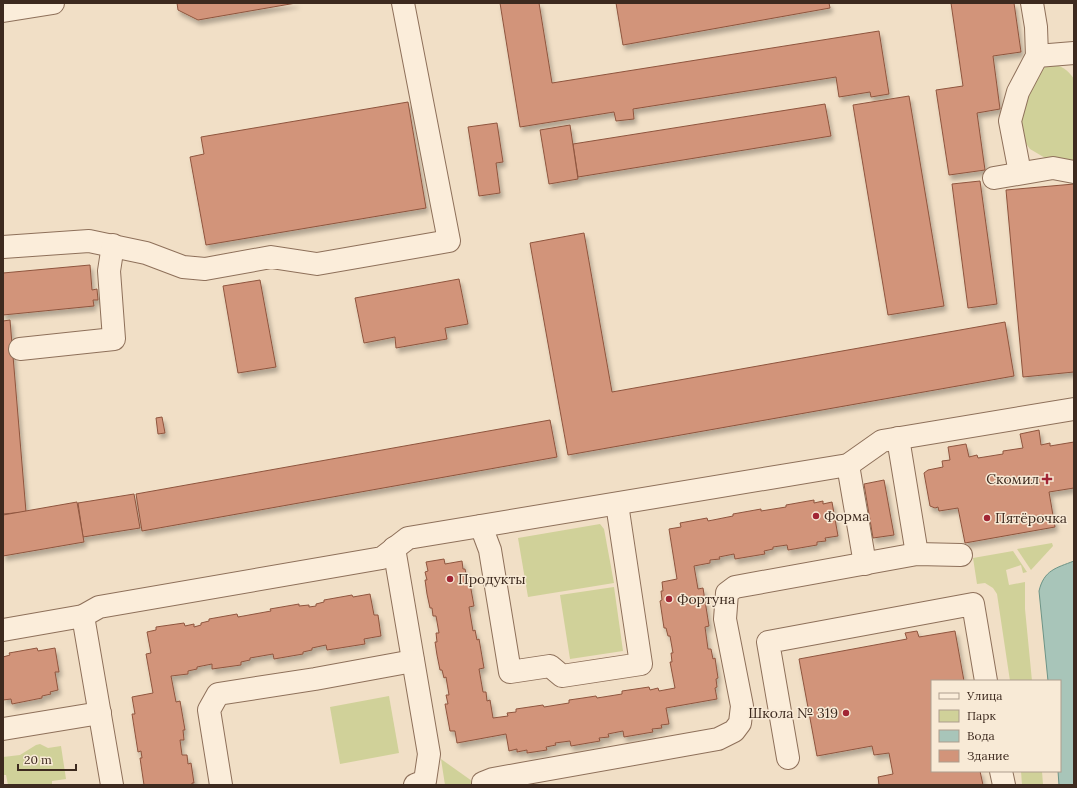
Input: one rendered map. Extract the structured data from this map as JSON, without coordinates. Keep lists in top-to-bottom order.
{
  "places": {
    "health": ["Скомил"],
    "other": [
      "Форма",
      "Пятёрочка",
      "Продукты",
      "Фортуна",
      "Школа № 319"
    ]
  },
  "legend": [
    "Улица",
    "Парк",
    "Вода",
    "Здание"
  ],
  "scale_bar": "20 m"
}
